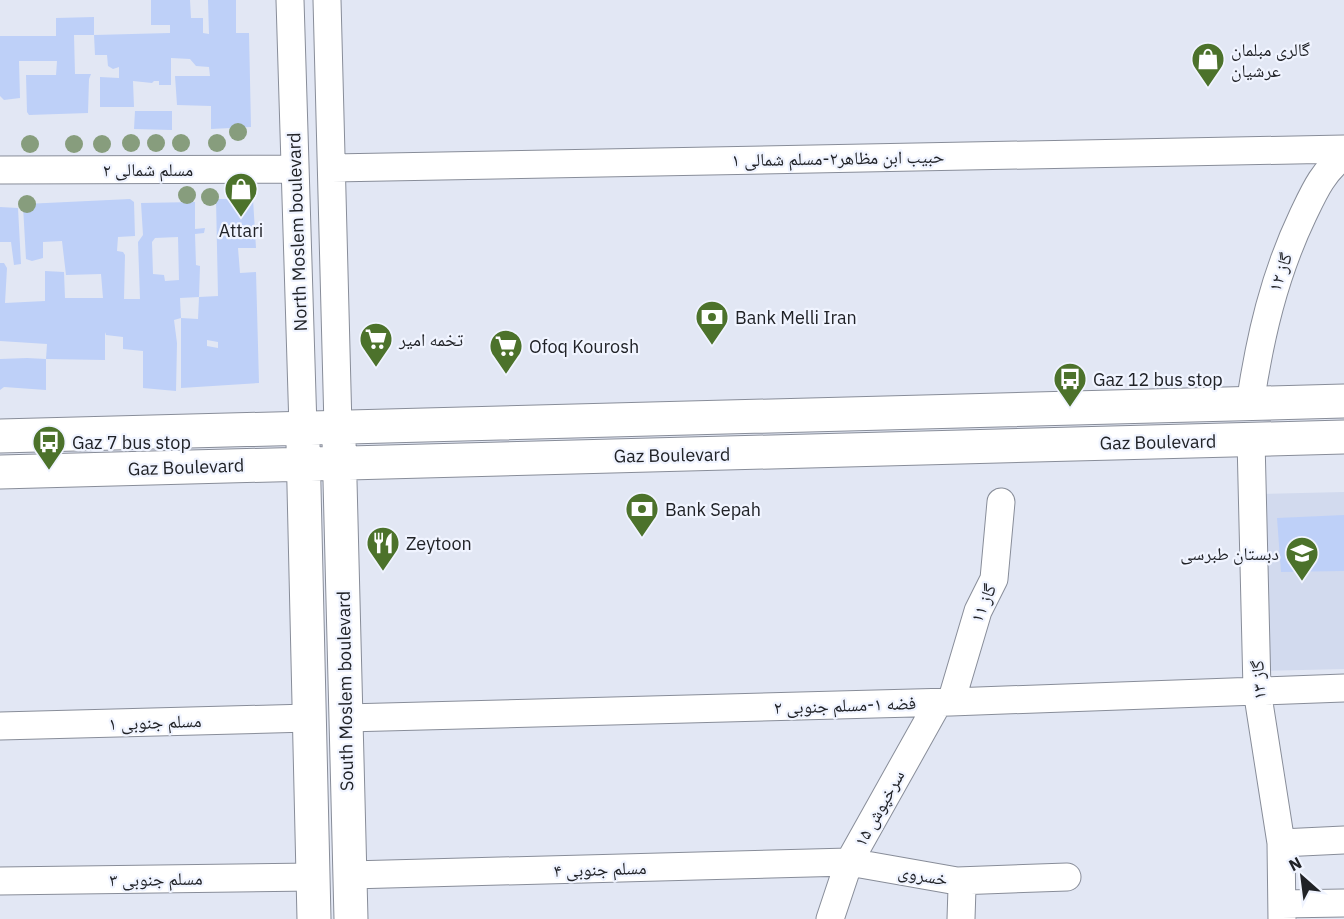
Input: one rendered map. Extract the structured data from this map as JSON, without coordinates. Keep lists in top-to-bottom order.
{
  "streets": {
    "main road": ["North Moslem boulevard", "Gaz Boulevard", "South Moslem boulevard"],
    "street": [
      "حبیب ابن مظاهر۲-مسلم شمالی ۱",
      "مسلم شمالی ۲",
      "گاز ۱۲",
      "گاز ۱۱",
      "گاز ۱۳",
      "فضه ۱-مسلم جنوبی ۲",
      "۱ مسلم جنوبی",
      "سرخپوش ۱۵",
      "مسلم جنوبی ۴",
      "خسروی",
      "مسلم جنوبی ۳"
    ]
  },
  "crossings": [
    ["حبیب ابن مظاهر۲-مسلم شمالی ۱", "North Moslem boulevard"],
    ["مسلم شمالی ۲", "North Moslem boulevard"],
    ["North Moslem boulevard", "Gaz Boulevard"],
    ["North Moslem boulevard", "South Moslem boulevard"],
    ["گاز ۱۲", "Gaz Boulevard"],
    ["Gaz Boulevard", "گاز ۱۳"],
    ["Gaz Boulevard", "South Moslem boulevard"],
    ["گاز ۱۱", "فضه ۱-مسلم جنوبی ۲"],
    ["گاز ۱۱", "سرخپوش ۱۵"],
    ["گاز ۱۳", "فضه ۱-مسلم جنوبی ۲"],
    ["South Moslem boulevard", "فضه ۱-مسلم جنوبی ۲"],
    ["South Moslem boulevard", "۱ مسلم جنوبی"],
    ["South Moslem boulevard", "مسلم جنوبی ۴"],
    ["South Moslem boulevard", "مسلم جنوبی ۳"],
    ["فضه ۱-مسلم جنوبی ۲", "سرخپوش ۱۵"],
    ["سرخپوش ۱۵", "مسلم جنوبی ۴"],
    ["سرخپوش ۱۵", "خسروی"],
    ["مسلم جنوبی ۴", "خسروی"]
  ],
  "places": {
    "shop": ["گالری مبلمان عرشیان", "Attari"],
    "bank": ["Bank Melli Iran", "Bank Sepah"],
    "supermarket": ["تخمه امیر", "Ofoq Kourosh"],
    "bus stop": ["Gaz 12 bus stop", "Gaz 7 bus stop"],
    "restaurant": ["Zeytoon"],
    "school or university": ["دبستان طبرسی"]
  },
  "north": "top left"
}
